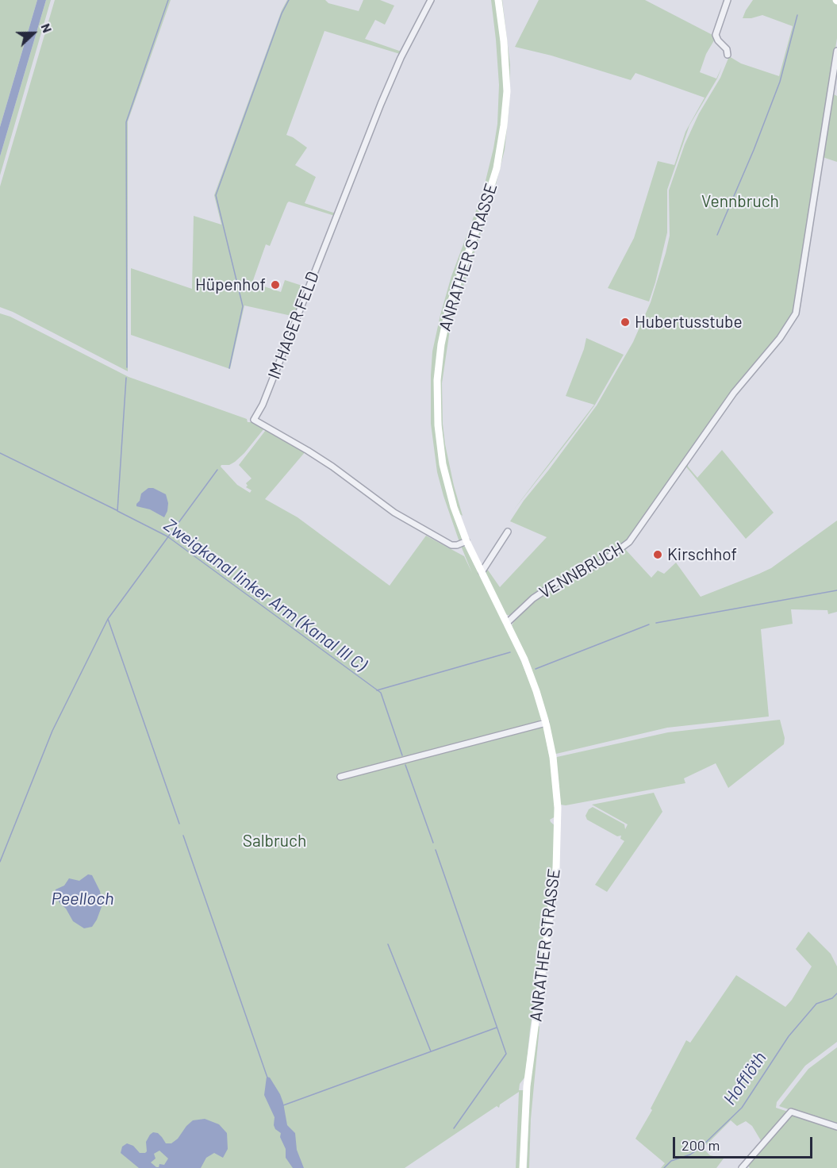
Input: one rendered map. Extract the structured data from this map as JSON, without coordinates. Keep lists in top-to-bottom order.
{
  "streets": {
    "main road": ["ANRATHER STRASSE"],
    "street": ["IM HAGER FELD", "VENNBRUCH"]
  },
  "crossings": [
    ["ANRATHER STRASSE", "IM HAGER FELD"],
    ["ANRATHER STRASSE", "VENNBRUCH"]
  ],
  "water": ["Zweigkanal linker Arm (Kanal III C)", "Peelloch", "Hofflöth"],
  "parks": ["Vennbruch", "Salbruch"],
  "places": ["Hüpenhof", "Hubertusstube", "Kirschhof"],
  "scale_bar": "200 m",
  "north": "right"
}
